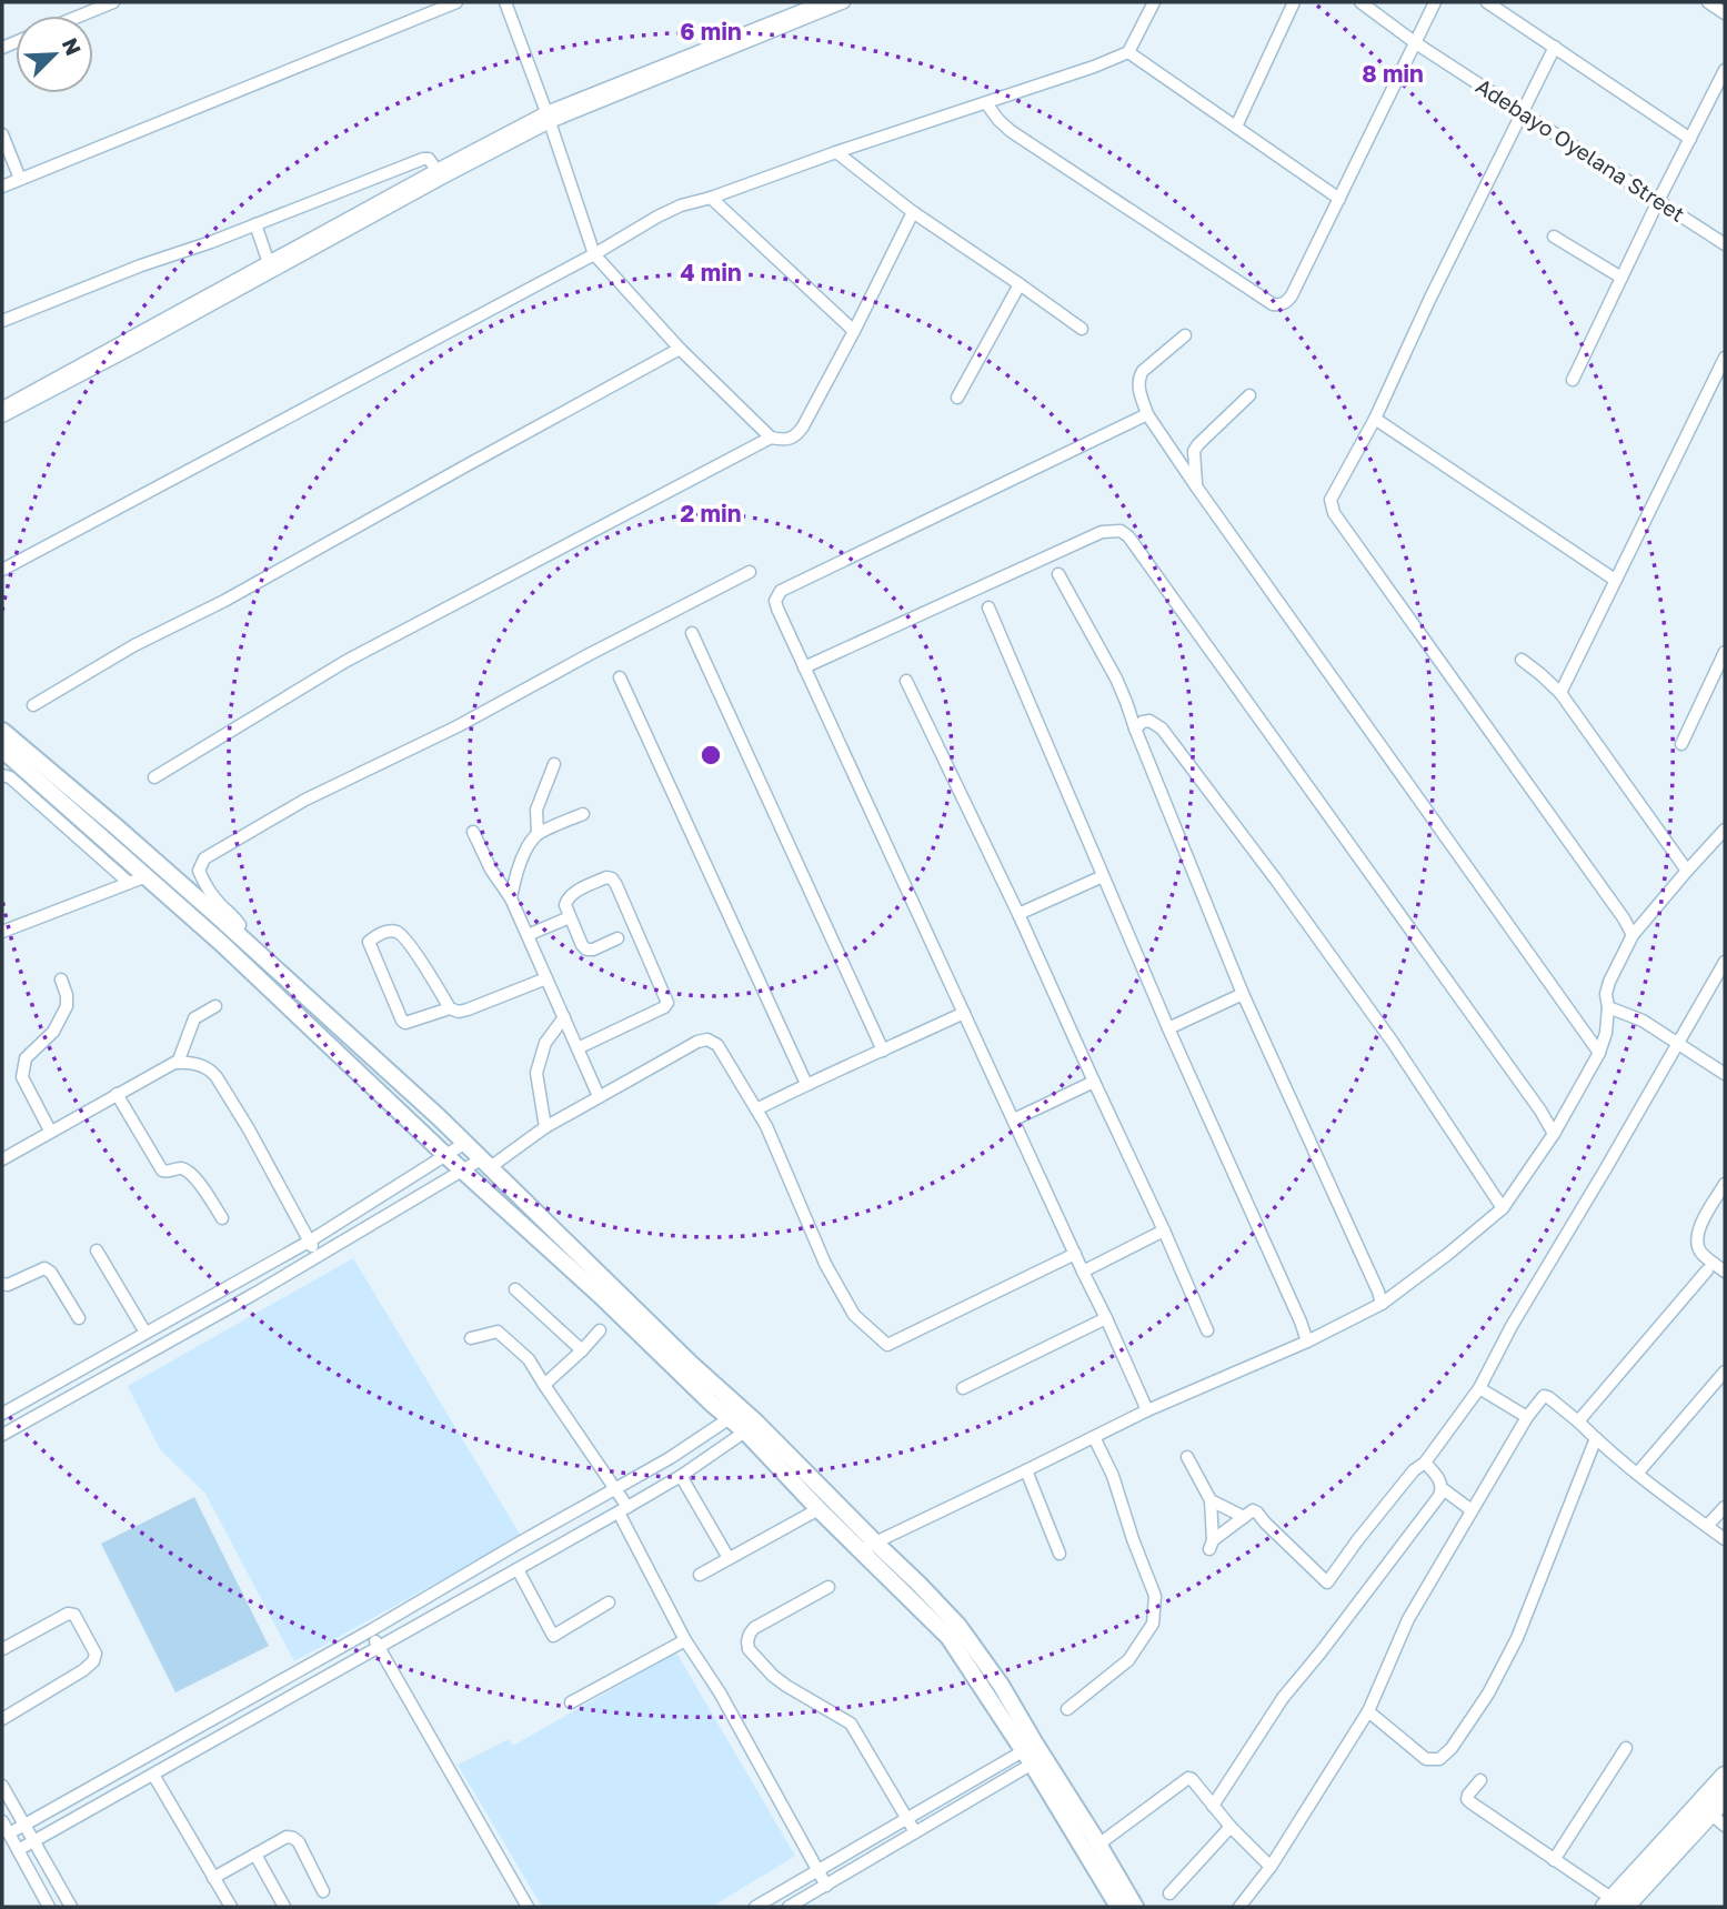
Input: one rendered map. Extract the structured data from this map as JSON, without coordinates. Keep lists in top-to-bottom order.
{
  "streets": {
    "street": ["Adebayo Oyelana Street"]
  },
  "north": "top right",
  "rings": [
    "6 min",
    "8 min",
    "4 min",
    "2 min"
  ]
}
